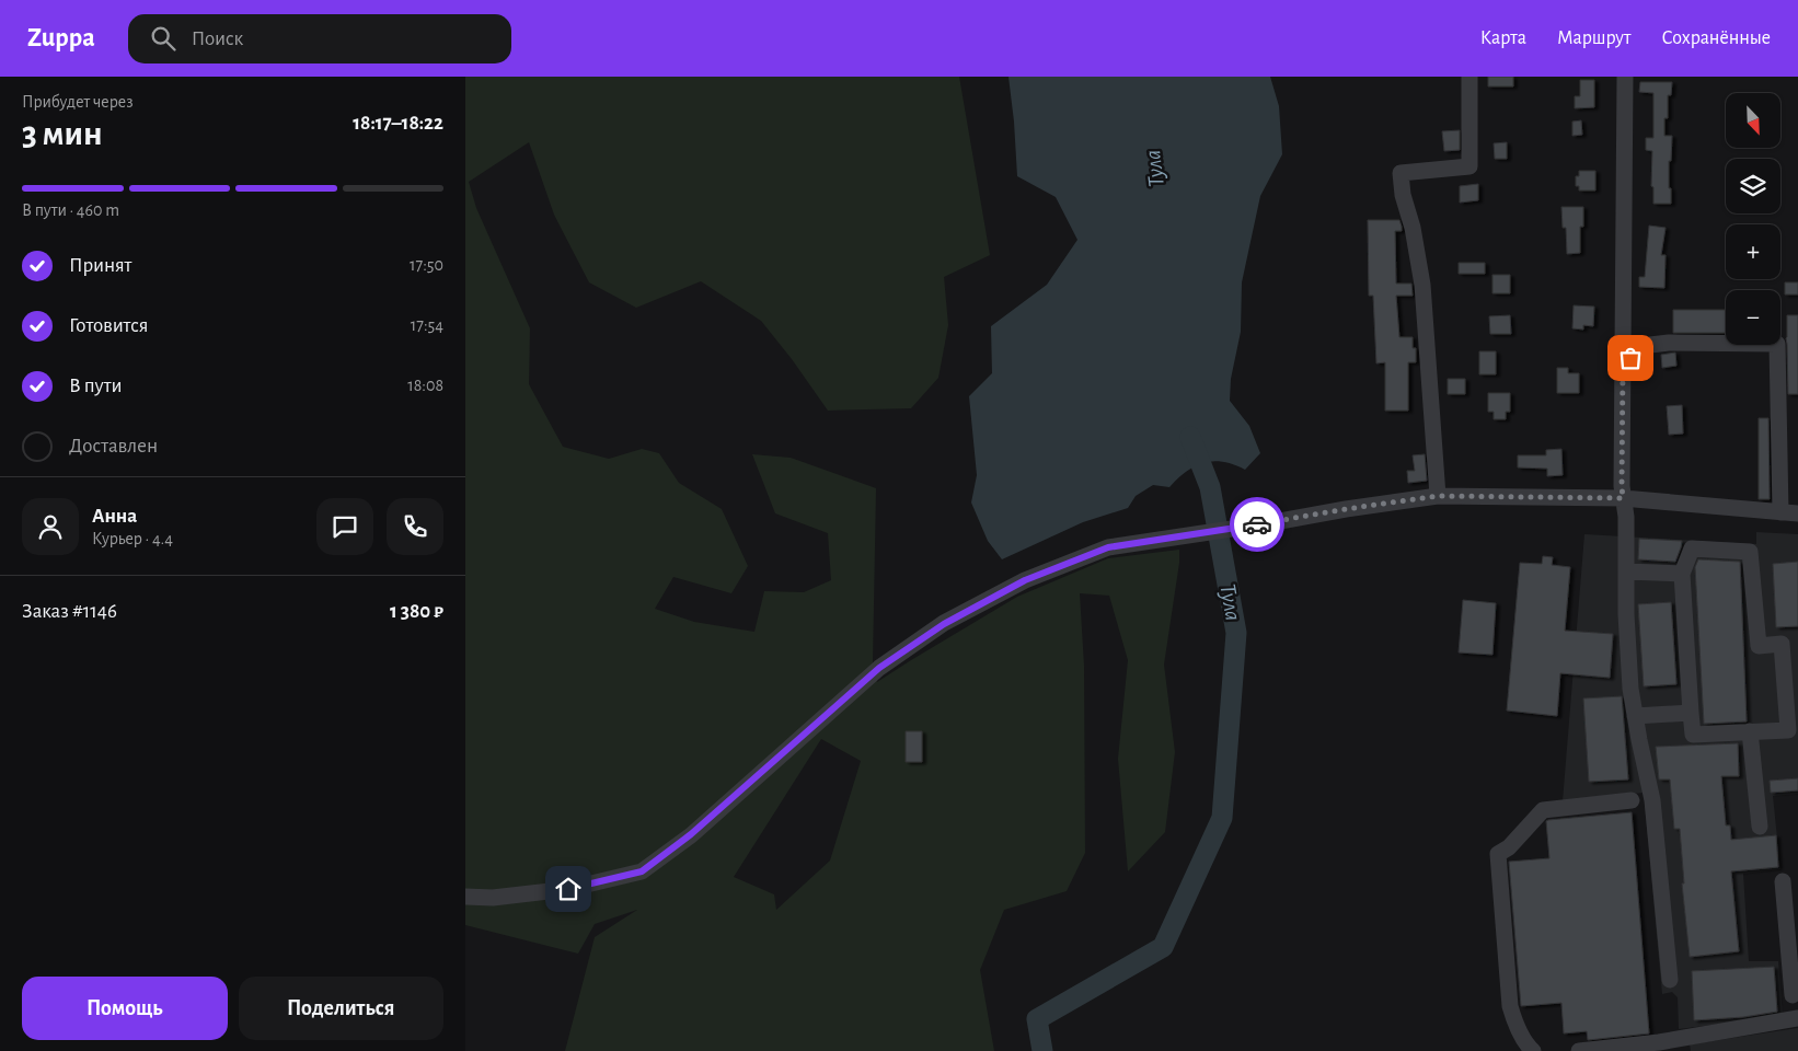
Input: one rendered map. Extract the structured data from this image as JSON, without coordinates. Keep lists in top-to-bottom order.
{
  "water": ["Тула"],
  "north": "bottom right",
  "page": {
    "header": "Zuppa",
    "search": "Поиск",
    "nav": ["Карта", "Маршрут", "Сохранённые"],
    "heading": ["3 мин", "Прибудет через", "18:17–18:22"],
    "panel": [
      "Анна",
      "Курьер · 4.4",
      "Заказ #1146",
      "1 380 ₽"
    ],
    "map_buttons": ["+", "−"],
    "bar": "В пути · 460 m",
    "list": [
      ["Принят", "17:50"],
      ["Готовится", "17:54"],
      ["В пути", "18:08"],
      "Доставлен"
    ],
    "buttons": ["Помощь", "Поделиться"]
  }
}
